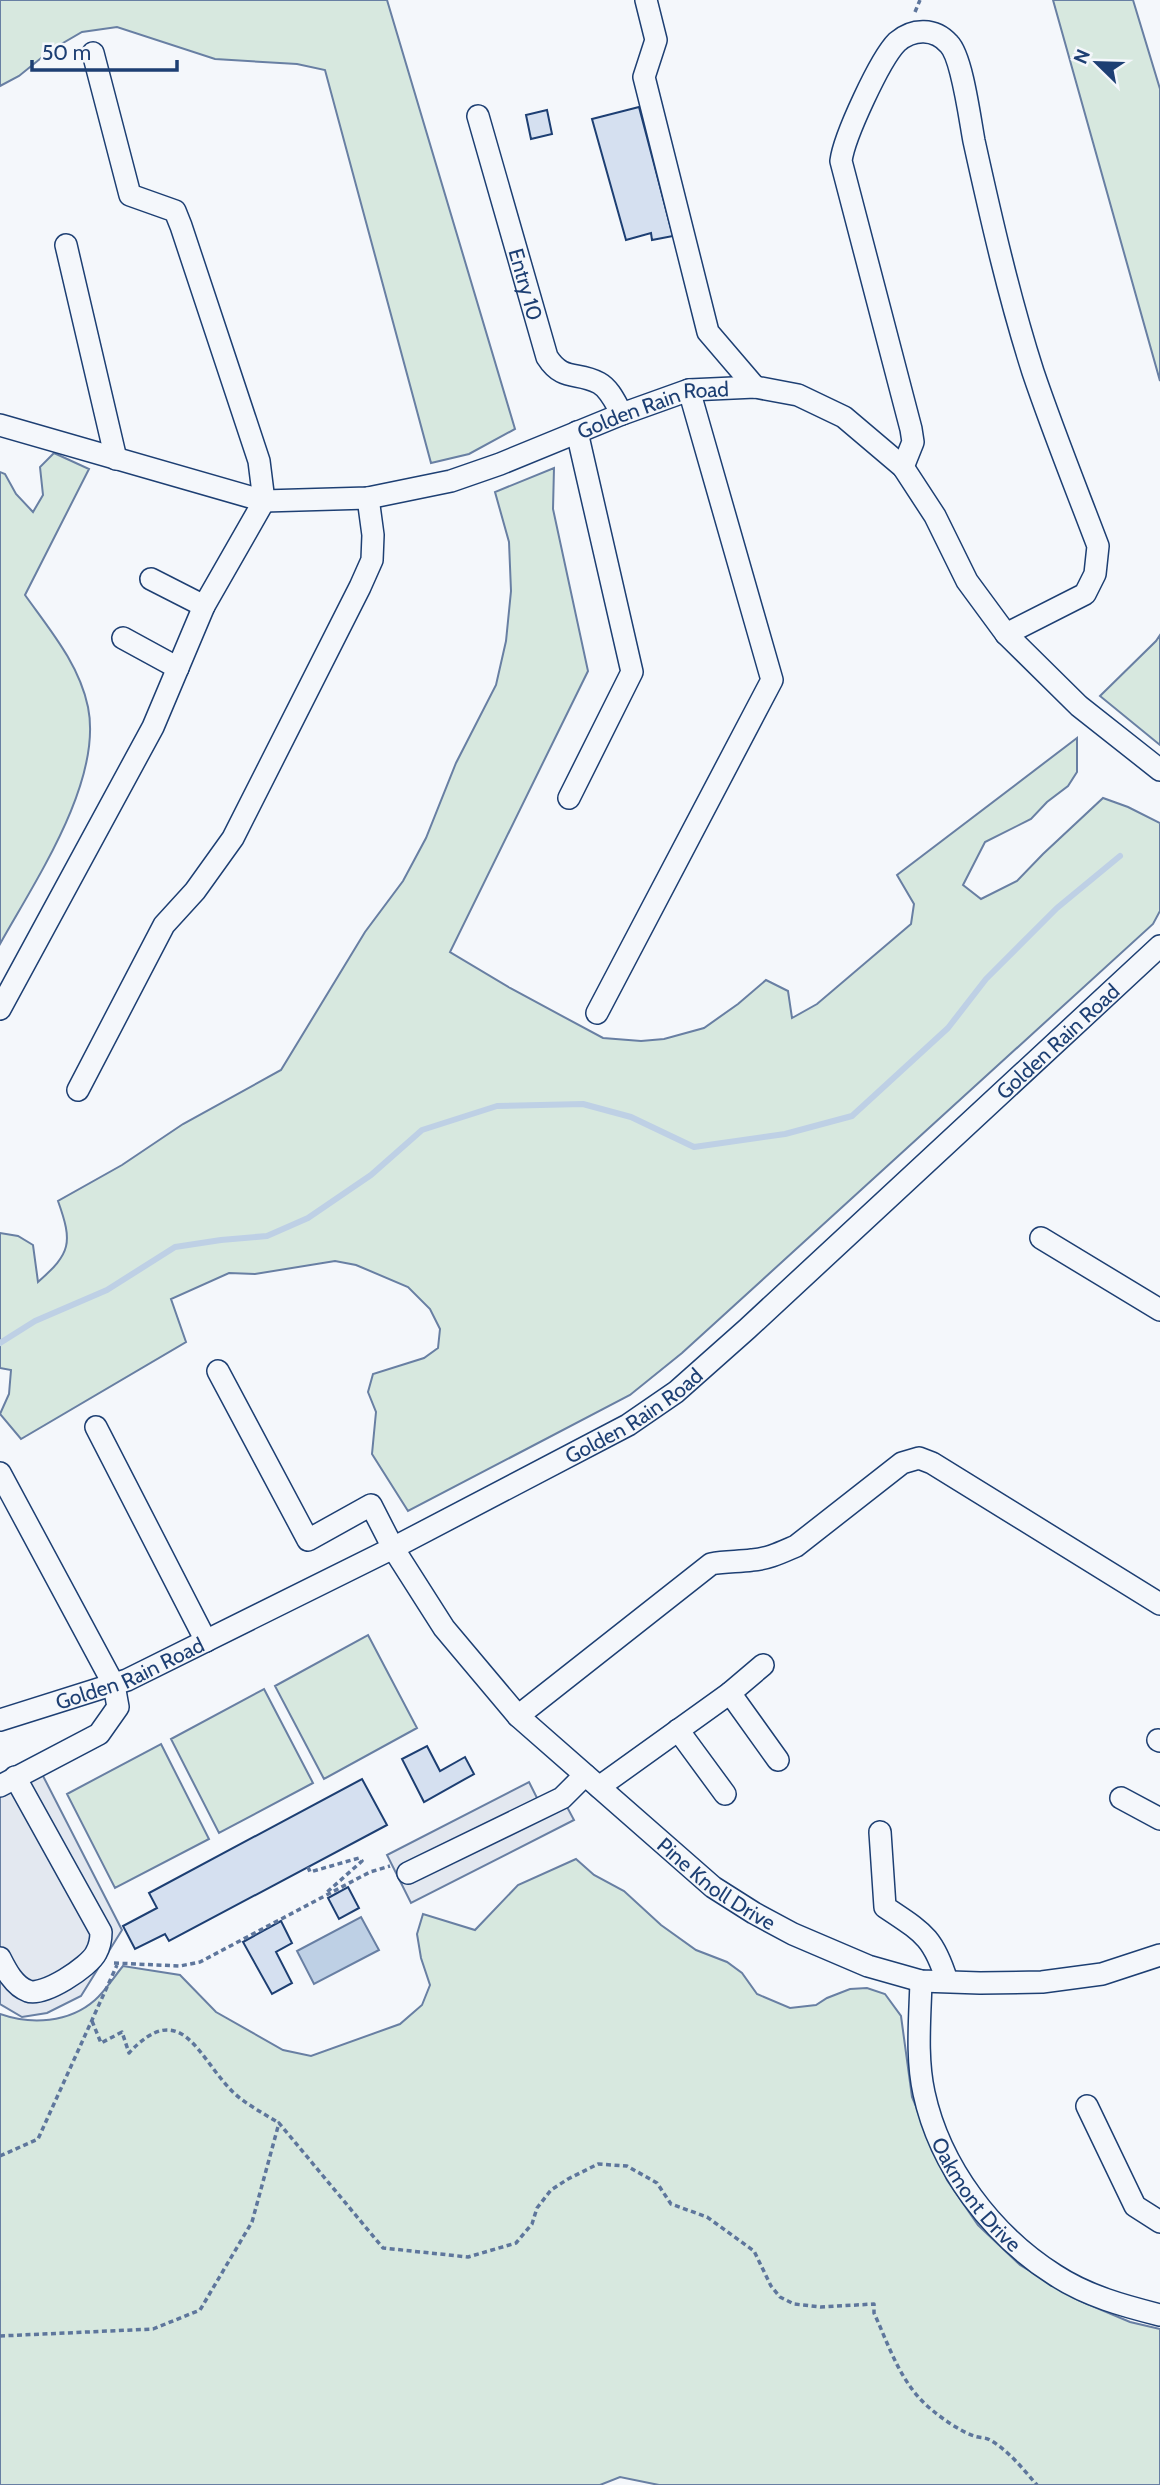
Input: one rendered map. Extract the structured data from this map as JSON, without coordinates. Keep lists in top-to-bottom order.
{
  "streets": {
    "street": [
      "Entry 10",
      "Golden Rain Road",
      "Pine Knoll Drive",
      "Oakmont Drive"
    ]
  },
  "crossings": [
    ["Entry 10", "Golden Rain Road"],
    ["Golden Rain Road", "Pine Knoll Drive"],
    ["Pine Knoll Drive", "Oakmont Drive"]
  ],
  "scale_bar": "50 m",
  "north": "top left"
}
